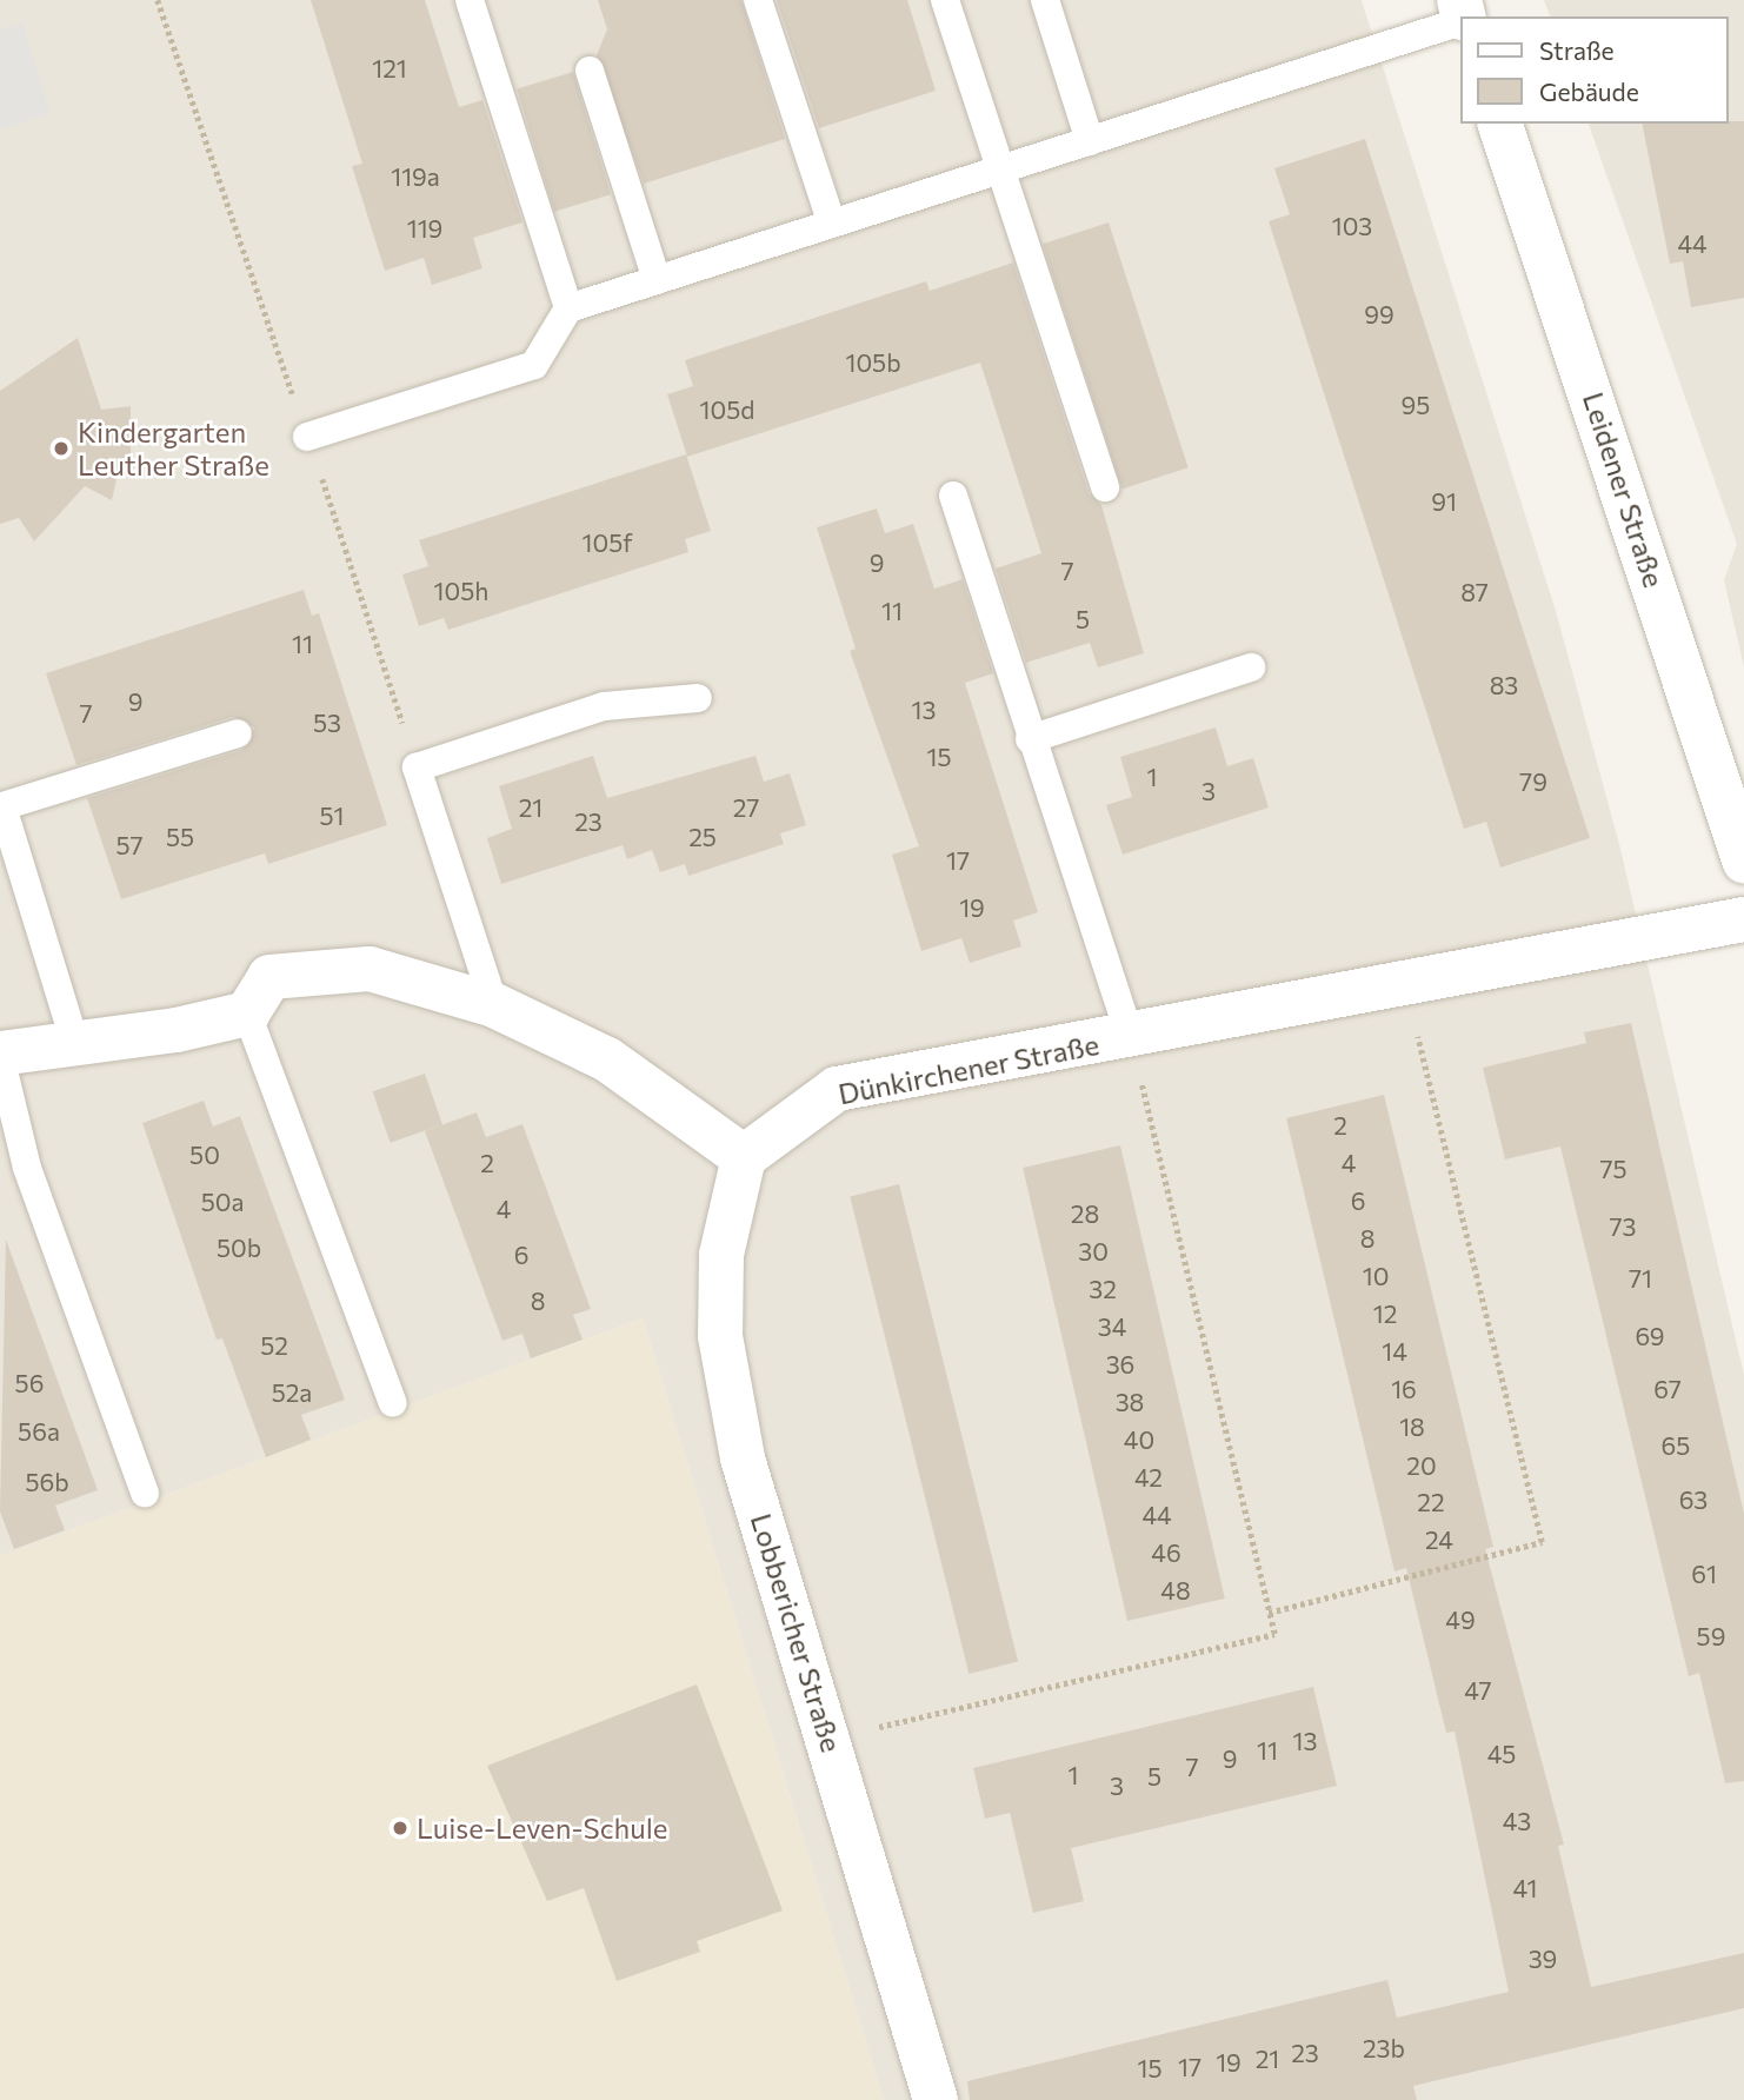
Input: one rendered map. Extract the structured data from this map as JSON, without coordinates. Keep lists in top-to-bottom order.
{
  "streets": {
    "street": ["Leidener Straße", "Dünkirchener Straße", "Lobbericher Straße"]
  },
  "crossings": [
    ["Dünkirchener Straße", "Lobbericher Straße"]
  ],
  "places": ["Kindergarten Leuther Straße", "Luise-Leven-Schule"],
  "house_numbers": [
    "121",
    "119a",
    "103",
    "119",
    "44",
    "99",
    "105b",
    "95",
    "105d",
    "91",
    "105f",
    "9",
    "7",
    "105h",
    "87",
    "11",
    "5",
    "11",
    "83",
    "9",
    "13",
    "7",
    "53",
    "15",
    "1",
    "79",
    "3",
    "21",
    "27",
    "51",
    "23",
    "55",
    "25",
    "57",
    "17",
    "19",
    "2",
    "50",
    "2",
    "4",
    "75",
    "6",
    "50a",
    "4",
    "28",
    "73",
    "8",
    "50b",
    "30",
    "6",
    "10",
    "71",
    "32",
    "8",
    "12",
    "34",
    "69",
    "52",
    "14",
    "36",
    "56",
    "16",
    "67",
    "52a",
    "38",
    "18",
    "56a",
    "40",
    "65",
    "20",
    "42",
    "56b",
    "63",
    "22",
    "44",
    "24",
    "46",
    "61",
    "48",
    "49",
    "59",
    "47",
    "13",
    "11",
    "45",
    "9",
    "7",
    "1",
    "5",
    "3",
    "43",
    "41",
    "39",
    "23b",
    "23",
    "21",
    "19",
    "17",
    "15"
  ],
  "legend": ["Straße", "Gebäude"]
}
